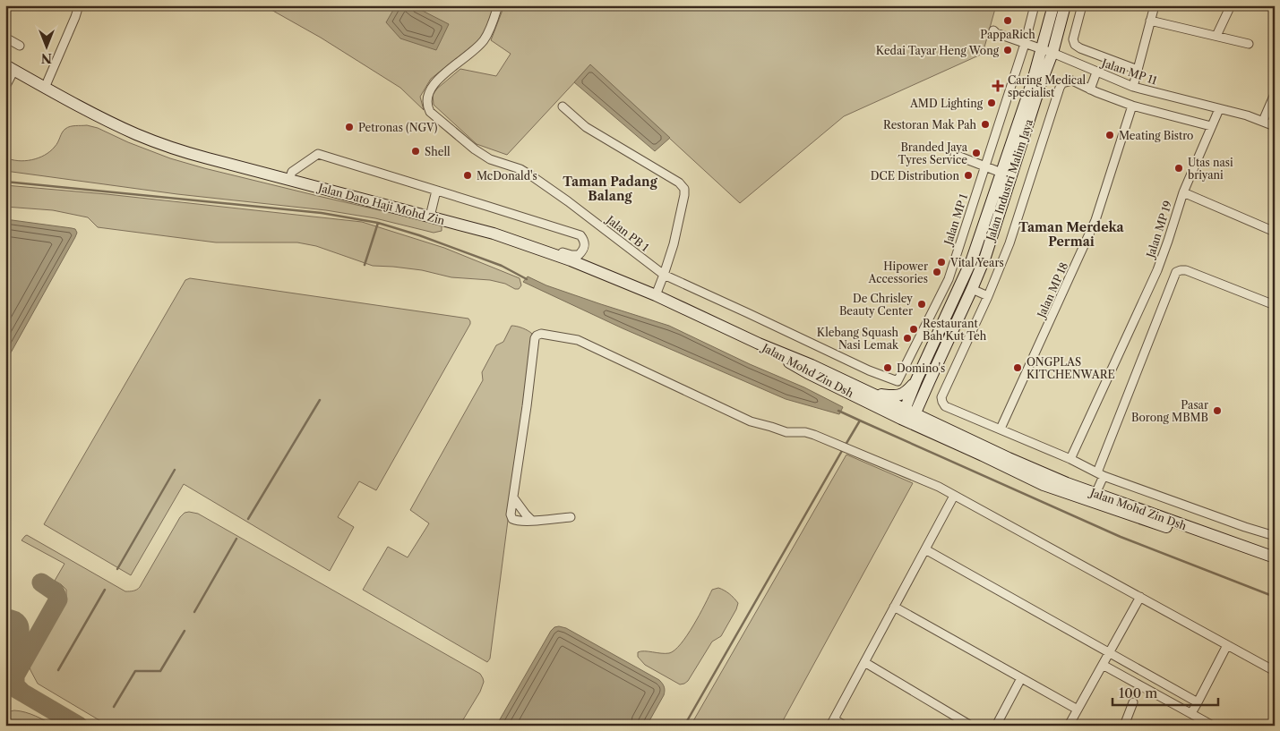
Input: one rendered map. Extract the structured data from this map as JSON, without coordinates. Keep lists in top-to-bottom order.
{
  "streets": {
    "main road": ["Jalan Industri Malim Jaya", "Jalan Dato Haji Mohd Zin", "Jalan Mohd Zin Dsh"],
    "street": [
      "Jalan MP 11",
      "Jalan MP 1",
      "Jalan MP 19",
      "Jalan PB 1",
      "Jalan MP 18"
    ]
  },
  "crossings": [
    ["Jalan MP 11", "Jalan Industri Malim Jaya"],
    ["Jalan MP 11", "Jalan MP 1"],
    ["Jalan MP 11", "Jalan MP 19"],
    ["Jalan Industri Malim Jaya", "Jalan Mohd Zin Dsh"],
    ["Jalan Dato Haji Mohd Zin", "Jalan Mohd Zin Dsh"],
    ["Jalan MP 1", "Jalan PB 1"]
  ],
  "districts": ["Taman Padang Balang", "Taman Merdeka Permai"],
  "places": {
    "other": [
      "PappaRich",
      "Kedai Tayar Heng Wong",
      "AMD Lighting",
      "Restoran Mak Pah",
      "Petronas (NGV)",
      "Meating Bistro",
      "Shell",
      "Branded Jaya Tyres Service",
      "Utas nasi briyani",
      "McDonald's",
      "DCE Distribution",
      "Vital Years",
      "Hipower Accessories",
      "De Chrisley Beauty Center",
      "Restaurant Bah Kut Teh",
      "Klebang Squash Nasi Lemak",
      "Domino's",
      "ONGPLAS KITCHENWARE",
      "Pasar Borong MBMB"
    ],
    "health": ["Caring Medical specialist"]
  },
  "scale_bar": "100 m",
  "north": "bottom"
}
